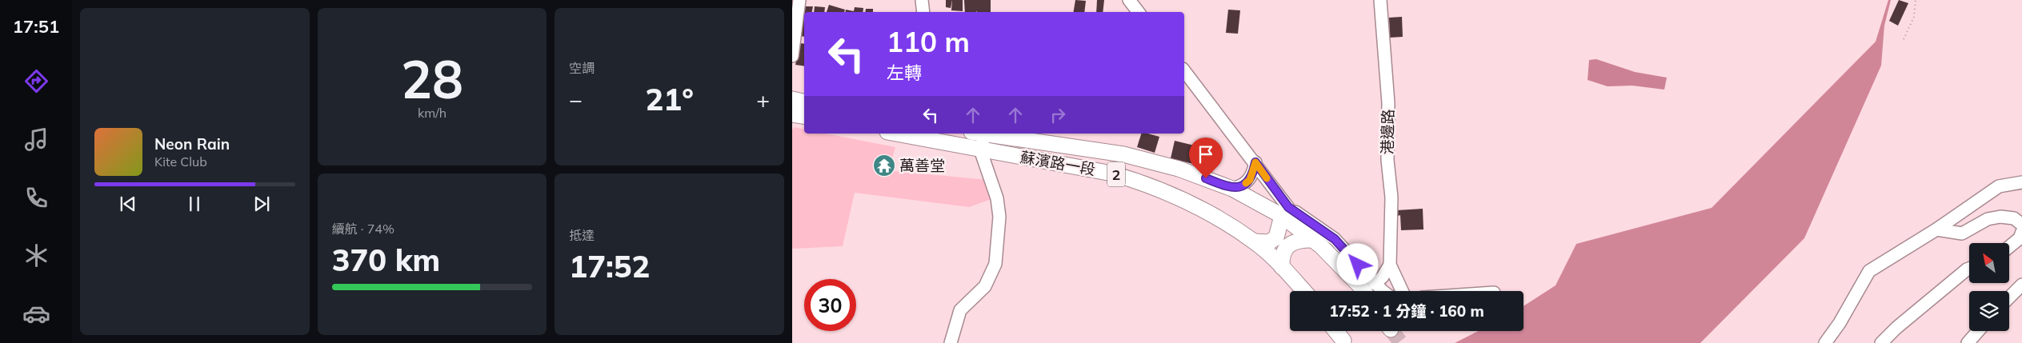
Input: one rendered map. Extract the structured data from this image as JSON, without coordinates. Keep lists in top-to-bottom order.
{
  "streets": {
    "main road": ["蘇濱路一段", "2"],
    "street": ["港邊路"]
  },
  "places": {
    "temple": ["萬善堂"]
  },
  "north": "top left",
  "page": {
    "tabs": "17:51",
    "tile": [
      ["28", "km/h"],
      "空調",
      ["續航 · 74%", "370 km"],
      ["抵達", "17:52"]
    ],
    "turn": ["110 m", "左轉"],
    "heat": ["−", "21°", "+"],
    "song": ["Neon Rain", "Kite Club"],
    "limit": "30",
    "trip": "17:52 · 1 分鐘 · 160 m"
  }
}
